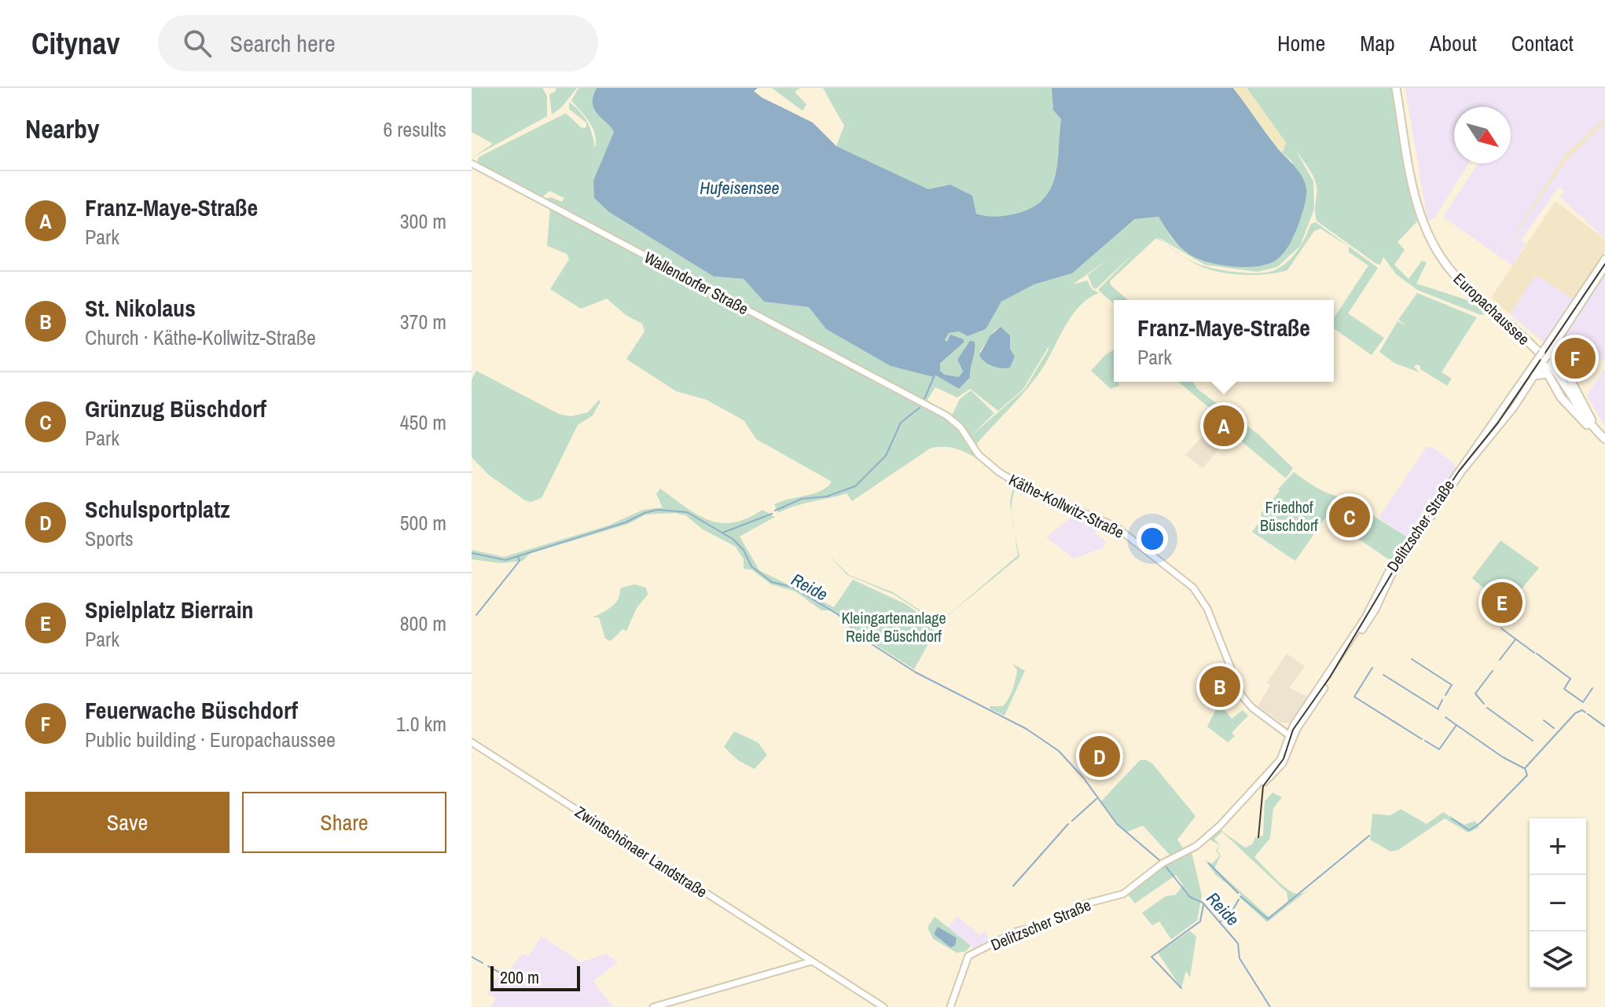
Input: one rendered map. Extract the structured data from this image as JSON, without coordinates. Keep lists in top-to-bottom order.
{
  "streets": {
    "main road": [
      "Wallendorfer Straße",
      "Europachaussee",
      "Käthe-Kollwitz-Straße",
      "Delitzscher Straße",
      "Zwintschönaer Landstraße"
    ]
  },
  "crossings": [
    ["Wallendorfer Straße", "Käthe-Kollwitz-Straße"],
    ["Käthe-Kollwitz-Straße", "Delitzscher Straße"]
  ],
  "water": ["Hufeisensee", "Reide"],
  "parks": ["Friedhof Büschdorf", "Kleingartenanlage Reide Büschdorf"],
  "scale_bar": "200 m",
  "north": "bottom right",
  "page": {
    "header": "Citynav",
    "search": "Search here",
    "nav": [
      "Home",
      "Map",
      "About",
      "Contact"
    ],
    "heading": ["Nearby", "6 results"],
    "list": [
      {
        "mark": "A",
        "name": "Franz-Maye-Straße",
        "note": "Park",
        "value": "300 m"
      },
      {
        "mark": "B",
        "name": "St. Nikolaus",
        "note": "Church · Käthe-Kollwitz-Straße",
        "value": "370 m"
      },
      {
        "mark": "C",
        "name": "Grünzug Büschdorf",
        "note": "Park",
        "value": "450 m"
      },
      {
        "mark": "D",
        "name": "Schulsportplatz",
        "note": "Sports",
        "value": "500 m"
      },
      {
        "mark": "E",
        "name": "Spielplatz Bierrain",
        "note": "Park",
        "value": "800 m"
      },
      {
        "mark": "F",
        "name": "Feuerwache Büschdorf",
        "note": "Public building · Europachaussee",
        "value": "1.0 km"
      }
    ],
    "popup": ["Franz-Maye-Straße", "Park"],
    "pins": [
      "F",
      "A",
      "C",
      "E",
      "B",
      "D"
    ],
    "buttons": ["Save", "Share"],
    "map_buttons": ["+", "−"],
    "scale": "200 m"
  }
}
